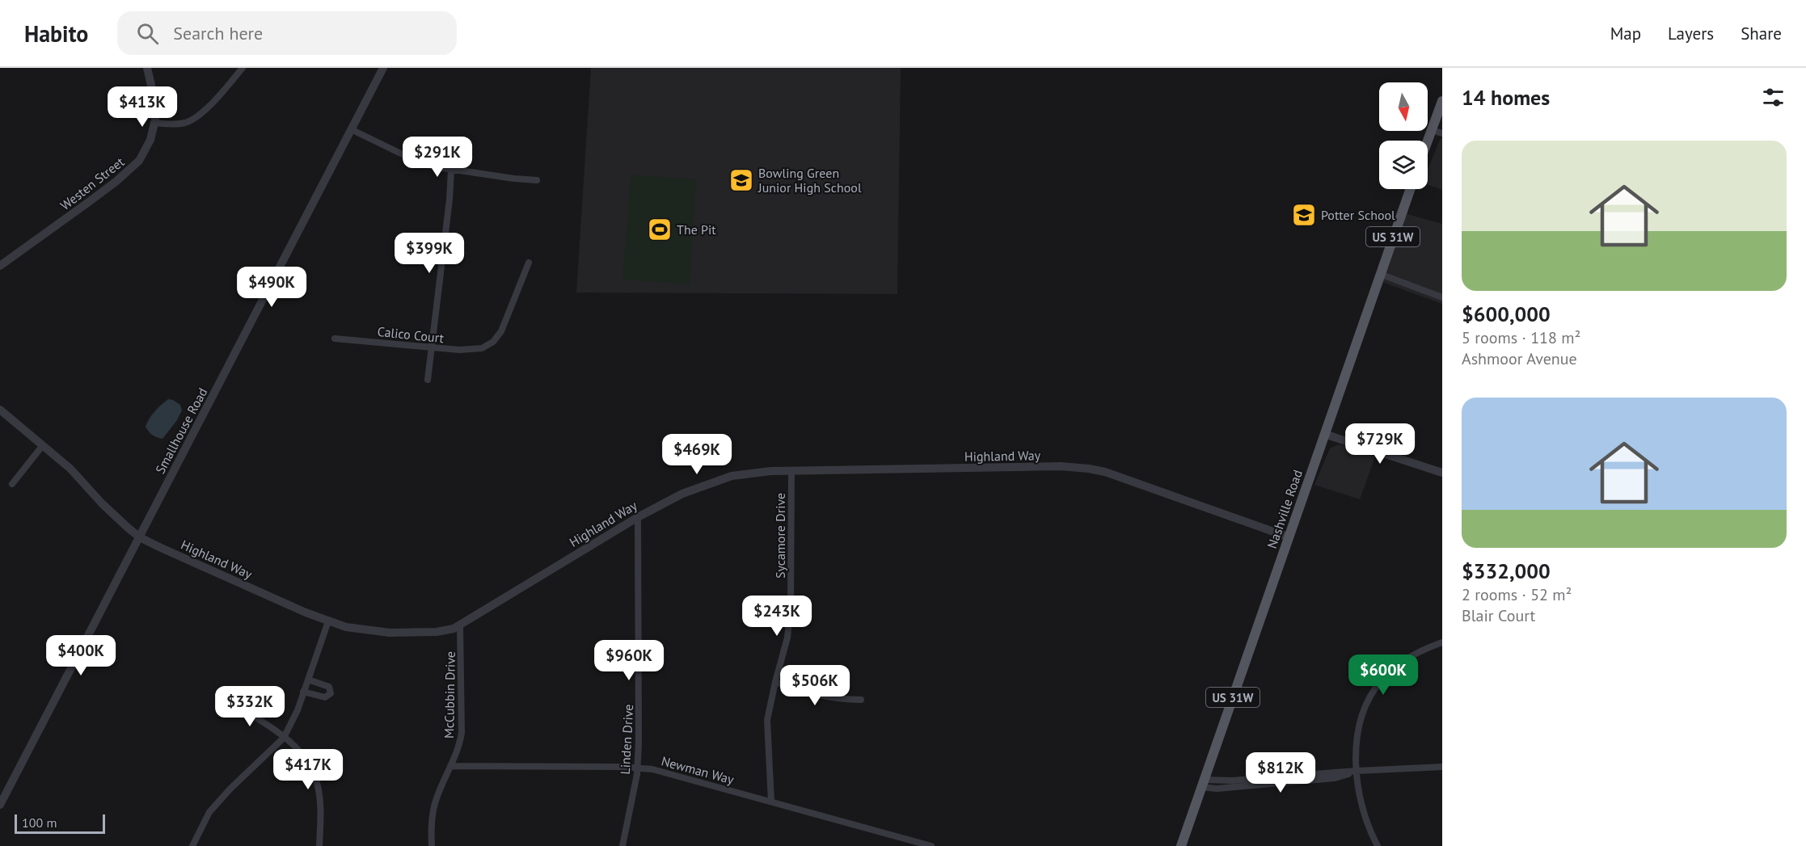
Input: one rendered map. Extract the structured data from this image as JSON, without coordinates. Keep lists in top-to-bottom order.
{
  "streets": {
    "main road": ["US 31W", "Nashville Road"],
    "street": [
      "Westen Street",
      "Calico Court",
      "Smallhouse Road",
      "Highland Way",
      "Sycamore Drive",
      "McCubbin Drive",
      "Linden Drive",
      "Newman Way"
    ]
  },
  "crossings": [
    ["Smallhouse Road", "Highland Way"],
    ["Highland Way", "Nashville Road"],
    ["Highland Way", "Sycamore Drive"],
    ["Highland Way", "McCubbin Drive"],
    ["Highland Way", "Linden Drive"],
    ["Sycamore Drive", "Newman Way"],
    ["McCubbin Drive", "Newman Way"],
    ["Linden Drive", "Newman Way"]
  ],
  "places": {
    "school or university": ["Bowling Green Junior High School", "Potter School"],
    "sports": ["The Pit"]
  },
  "scale_bar": "100 m",
  "north": "bottom",
  "page": {
    "header": "Habito",
    "search": "Search here",
    "nav": ["Map", "Layers", "Share"],
    "heading": "14 homes",
    "price": [
      "$413K",
      "$291K",
      "$399K",
      "$490K",
      "$729K",
      "$469K",
      "$243K",
      "$400K",
      "$960K",
      "$600K",
      "$506K",
      "$332K",
      "$417K",
      "$812K"
    ],
    "list": [
      {
        "name": "$600,000",
        "note": "5 rooms · 118 m² · Ashmoor Avenue"
      },
      {
        "name": "$332,000",
        "note": "2 rooms · 52 m² · Blair Court"
      }
    ],
    "scale": "100 m"
  }
}
